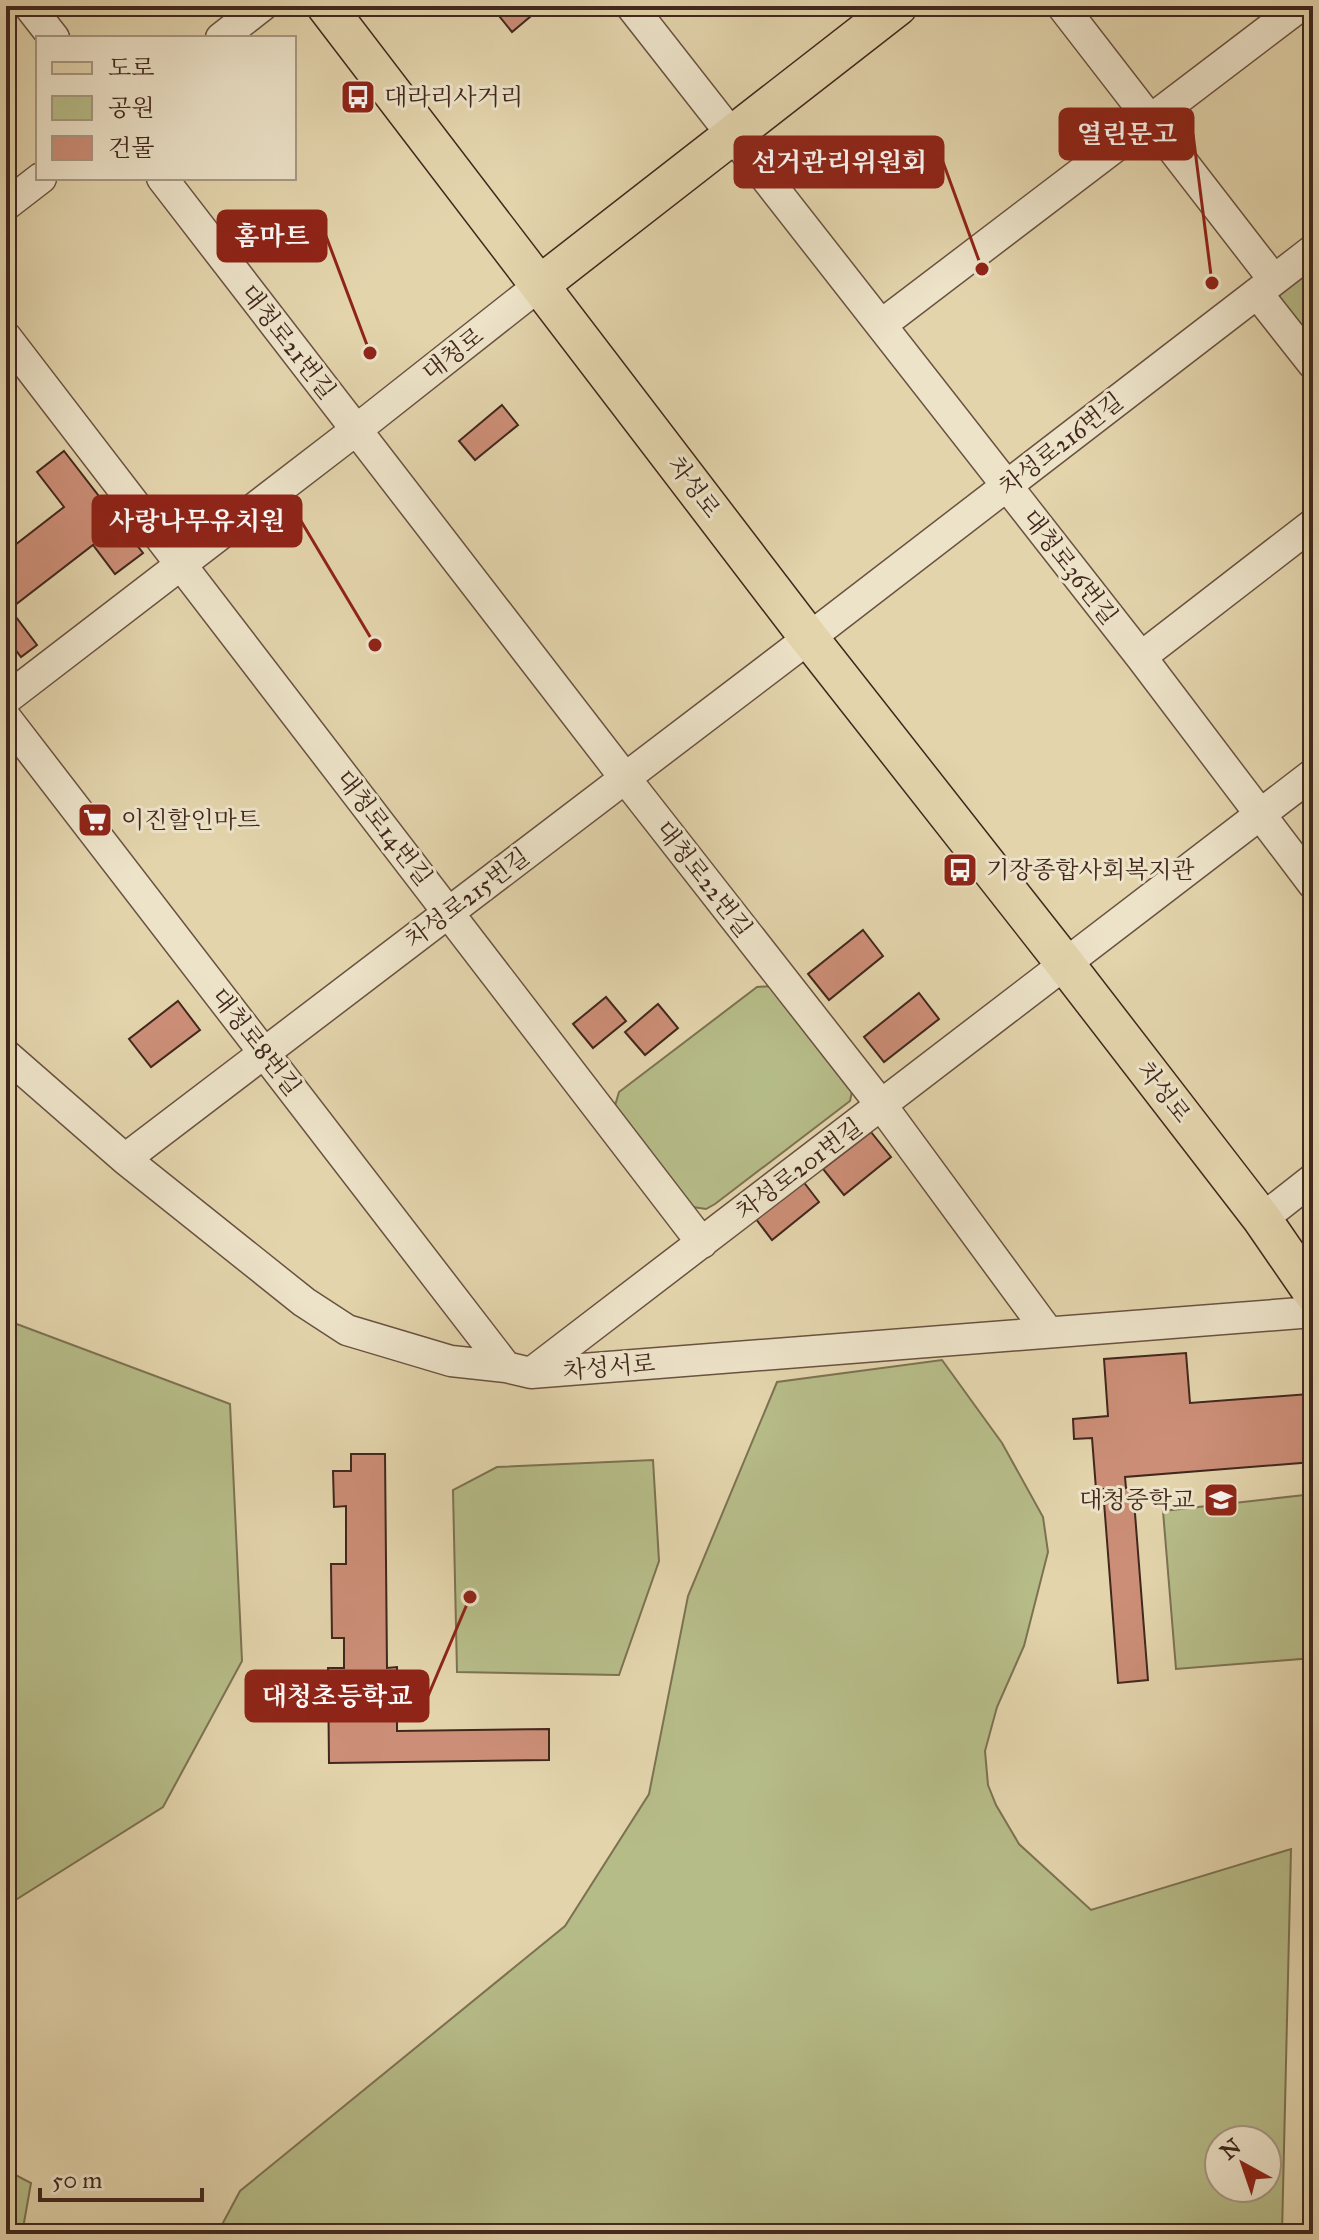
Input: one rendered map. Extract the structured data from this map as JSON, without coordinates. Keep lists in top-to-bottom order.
{
  "streets": {
    "main road": ["대청로", "차성로"],
    "street": [
      "대청로21번길",
      "차성로216번길",
      "대청로36번길",
      "대청로14번길",
      "대청로22번길",
      "차성로215번길",
      "대청로8번길",
      "차성로201번길",
      "차성서로"
    ]
  },
  "crossings": [
    ["대청로21번길", "대청로"],
    ["대청로21번길", "대청로22번길"],
    ["대청로", "차성로"],
    ["대청로", "대청로36번길"],
    ["대청로", "대청로14번길"],
    ["대청로", "대청로22번길"],
    ["차성로216번길", "차성로"],
    ["차성로216번길", "대청로36번길"],
    ["차성로216번길", "차성로215번길"],
    ["차성로", "차성로215번길"],
    ["차성로", "차성로201번길"],
    ["대청로14번길", "차성로215번길"],
    ["대청로14번길", "차성로201번길"],
    ["대청로22번길", "차성로215번길"],
    ["대청로22번길", "차성로201번길"],
    ["대청로22번길", "차성서로"],
    ["차성로215번길", "대청로8번길"],
    ["차성로215번길", "차성서로"],
    ["대청로8번길", "차성로201번길"],
    ["대청로8번길", "차성서로"],
    ["차성로201번길", "차성서로"]
  ],
  "places": {
    "bus stop": ["대라리사거리", "기장종합사회복지관"],
    "other": [
      "선거관리위원회",
      "열린문고",
      "홈마트",
      "사랑나무유치원",
      "대청초등학교"
    ],
    "supermarket": ["이진할인마트"],
    "school or university": ["대청중학교"]
  },
  "legend": ["도로", "공원", "건물"],
  "scale_bar": "50 m",
  "north": "top left"
}
